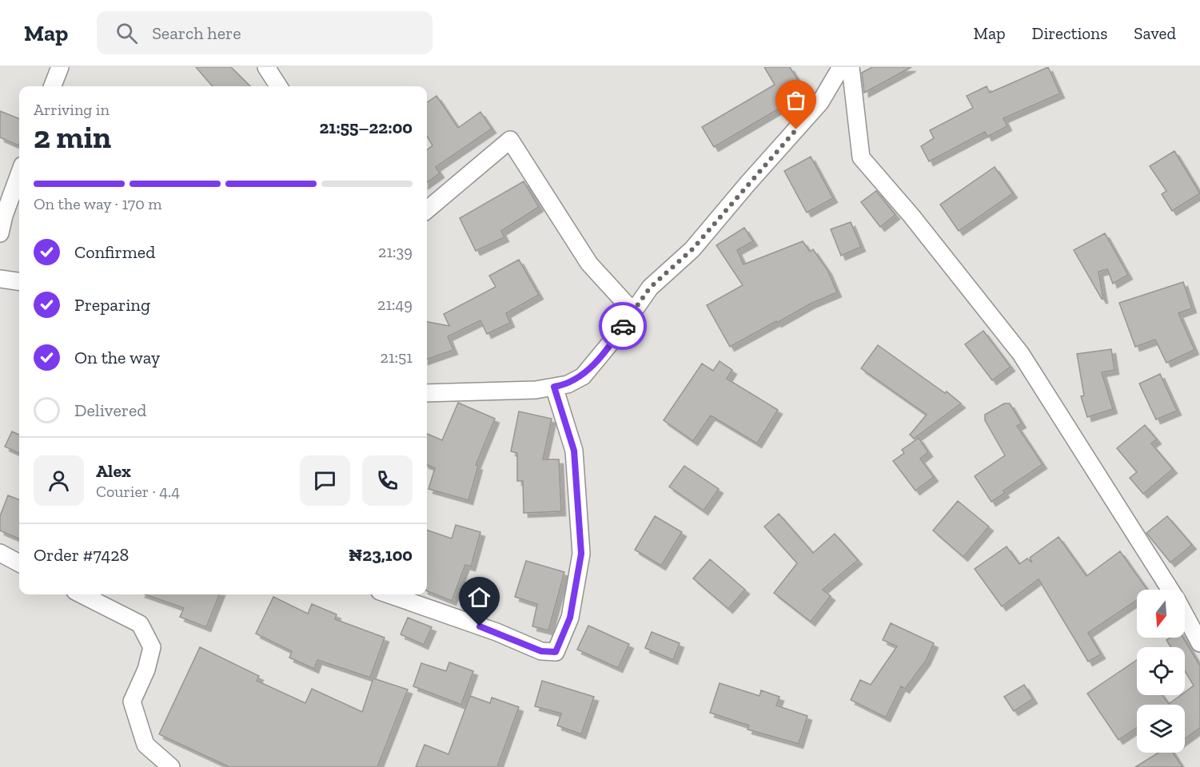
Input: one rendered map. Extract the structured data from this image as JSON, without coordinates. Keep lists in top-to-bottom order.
{
  "north": "bottom",
  "page": {
    "header": "Map",
    "search": "Search here",
    "nav": ["Map", "Directions", "Saved"],
    "heading": ["2 min", "Arriving in", "21:55–22:00"],
    "panel": [
      "Alex",
      "Courier · 4.4",
      "Order #7428",
      "₦23,100"
    ],
    "bar": "On the way · 170 m",
    "list": [
      ["Confirmed", "21:39"],
      ["Preparing", "21:49"],
      ["On the way", "21:51"],
      "Delivered"
    ]
  }
}
